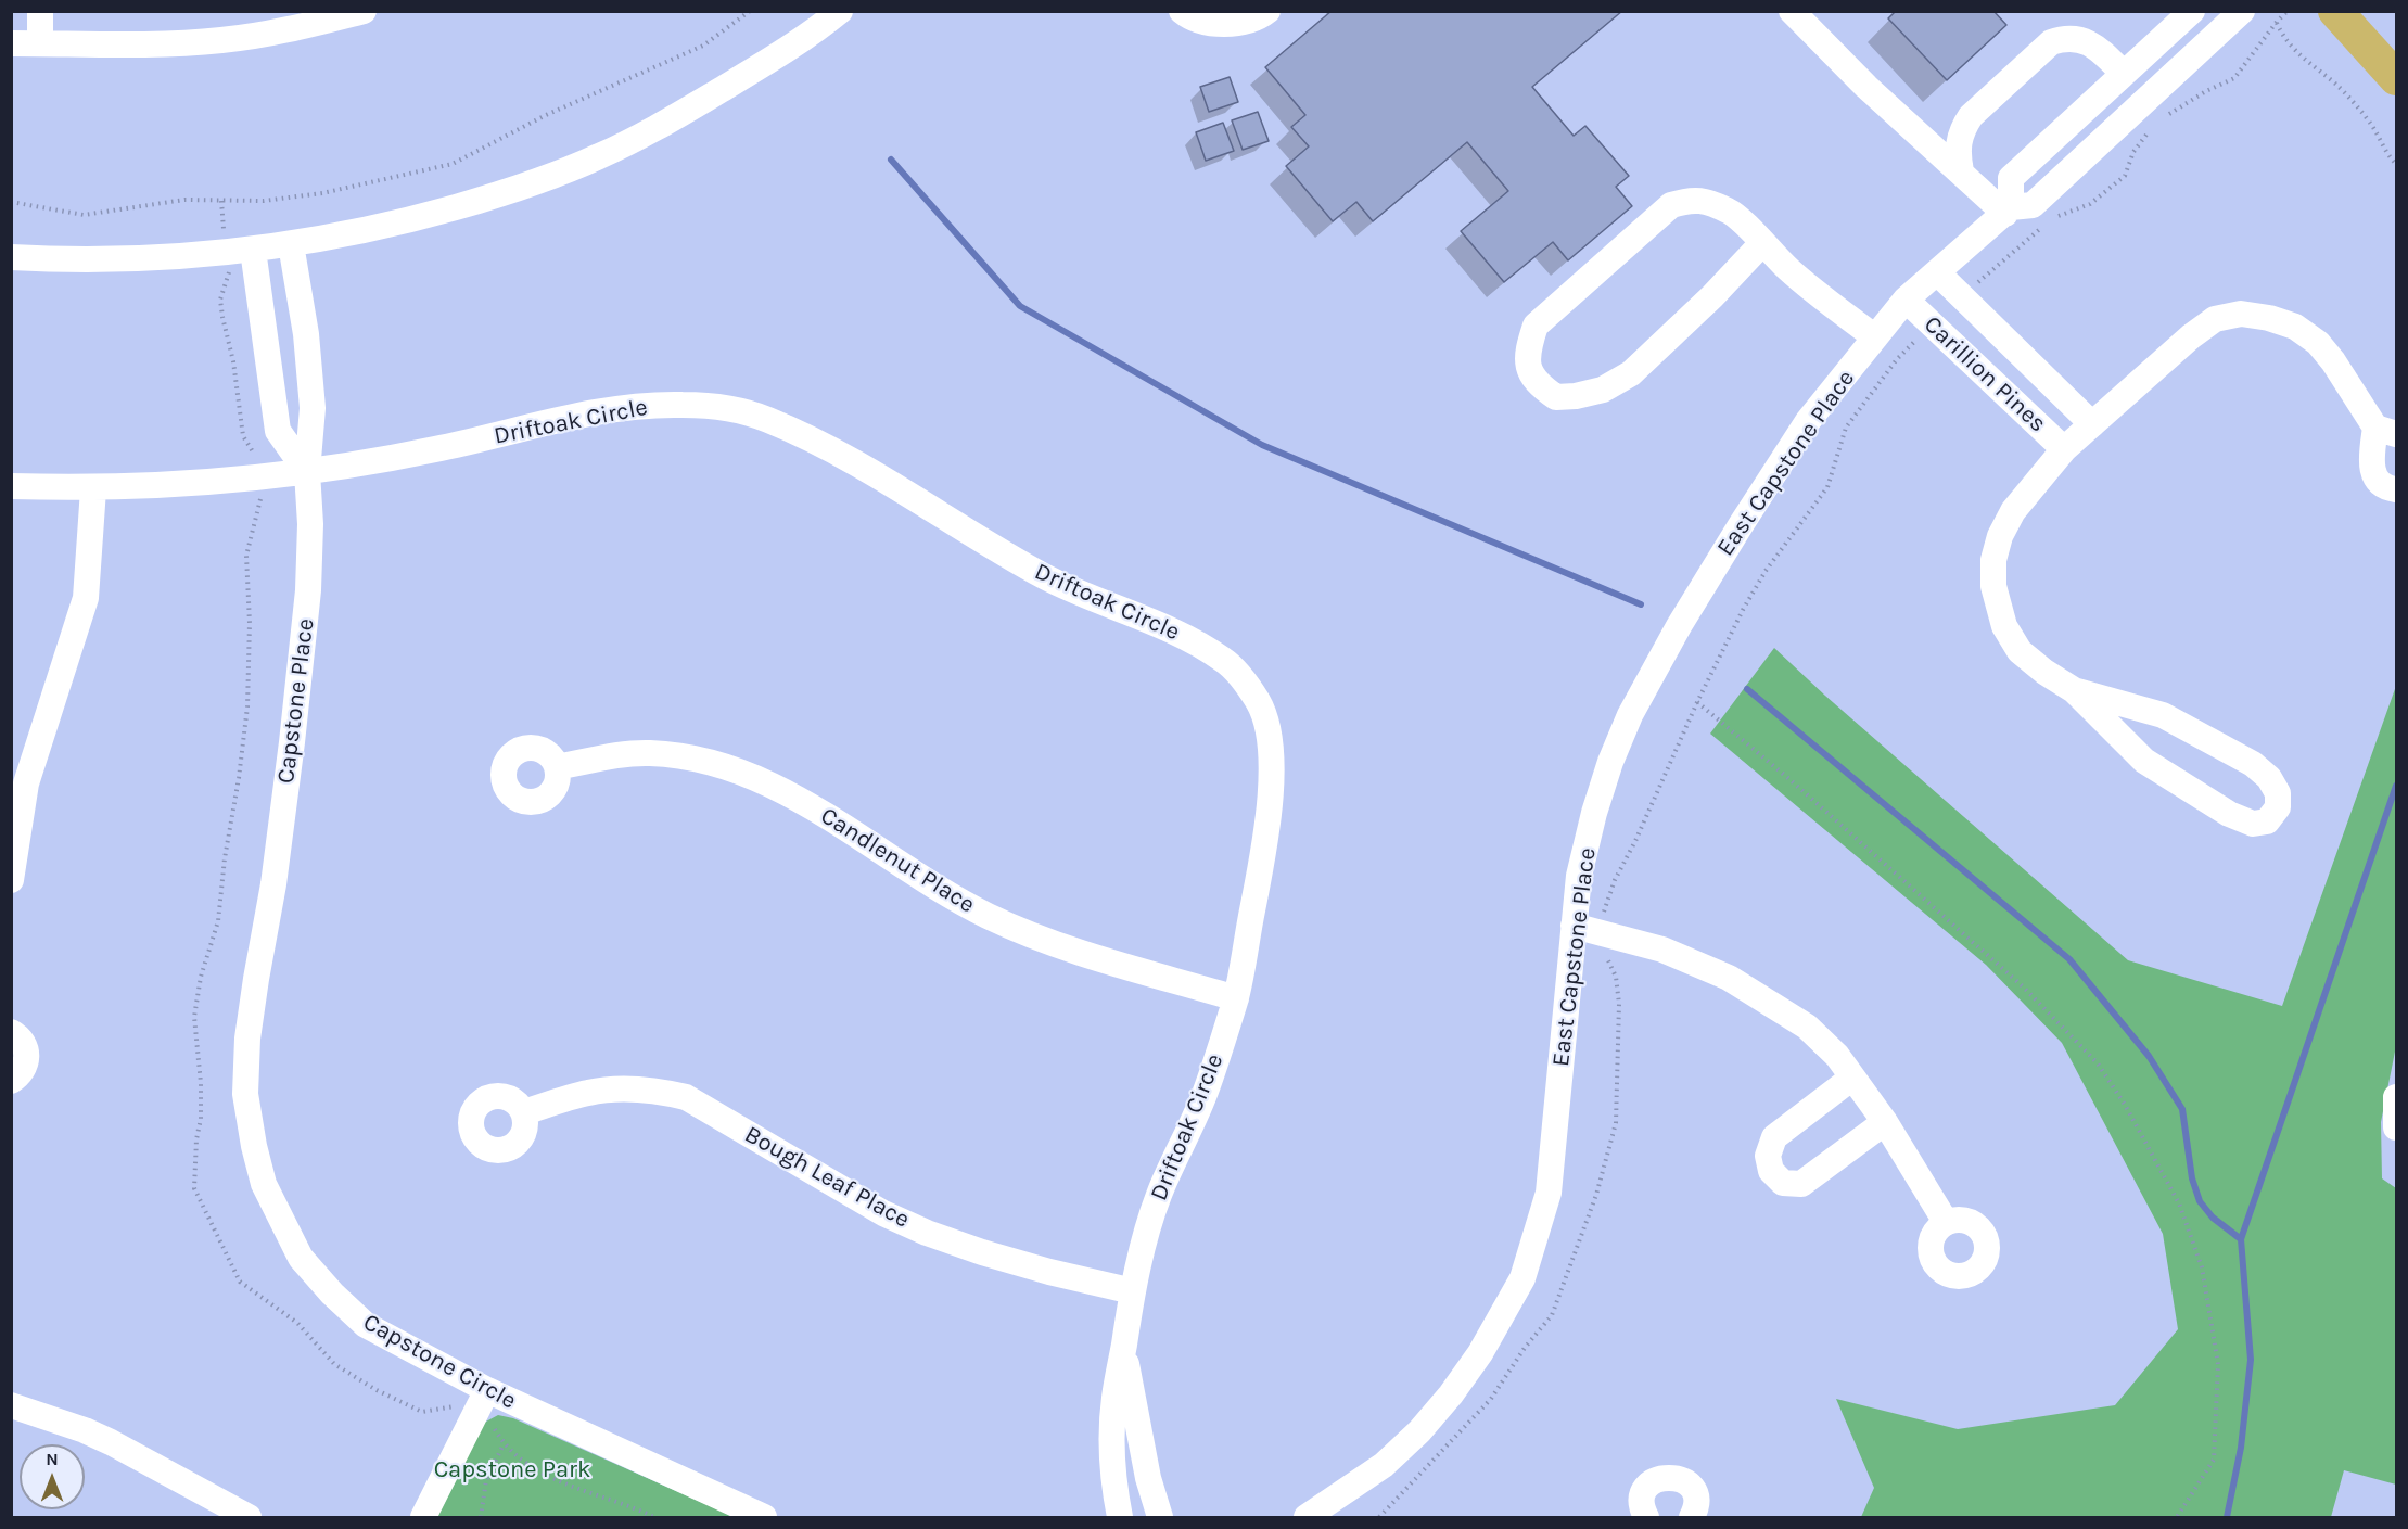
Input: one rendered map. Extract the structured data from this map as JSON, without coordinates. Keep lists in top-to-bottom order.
{
  "streets": {
    "street": [
      "Carillion Pines",
      "Driftoak Circle",
      "East Capstone Place",
      "Capstone Place",
      "Candlenut Place",
      "Bough Leaf Place",
      "Capstone Circle"
    ]
  },
  "crossings": [
    ["Carillion Pines", "East Capstone Place"],
    ["Driftoak Circle", "Capstone Place"],
    ["Driftoak Circle", "Candlenut Place"],
    ["Driftoak Circle", "Bough Leaf Place"],
    ["Capstone Place", "Capstone Circle"]
  ],
  "parks": ["Capstone Park"],
  "north": "top"
}
